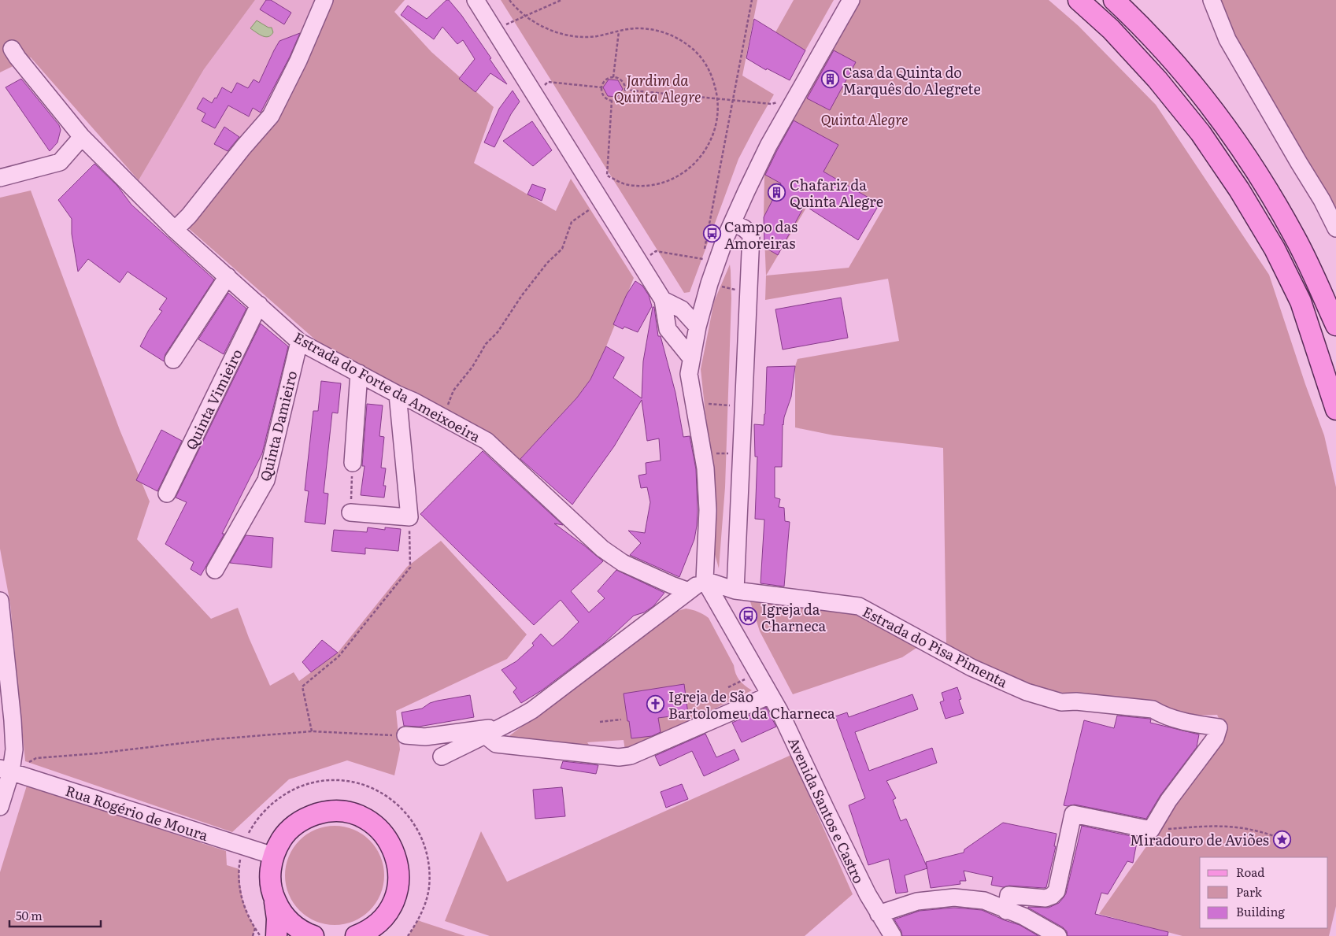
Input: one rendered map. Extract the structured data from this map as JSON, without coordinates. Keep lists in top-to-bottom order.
{
  "streets": {
    "street": [
      "Estrada do Forte da Ameixoeira",
      "Quinta Vimieiro",
      "Quinta Damieiro",
      "Estrada do Pisa Pimenta",
      "Avenida Santos e Castro",
      "Rua Rogério de Moura"
    ]
  },
  "crossings": [
    ["Estrada do Forte da Ameixoeira", "Quinta Vimieiro"],
    ["Estrada do Forte da Ameixoeira", "Quinta Damieiro"],
    ["Estrada do Pisa Pimenta", "Avenida Santos e Castro"]
  ],
  "parks": ["Jardim da Quinta Alegre", "Quinta Alegre"],
  "places": {
    "building": ["Casa da Quinta do Marquês do Alegrete", "Chafariz da Quinta Alegre"],
    "bus stop": ["Campo das Amoreiras", "Igreja da Charneca"],
    "church": ["Igreja de São Bartolomeu da Charneca"],
    "place": ["Miradouro de Aviões"]
  },
  "legend": ["Road", "Park", "Building"],
  "scale_bar": "50 m"
}
